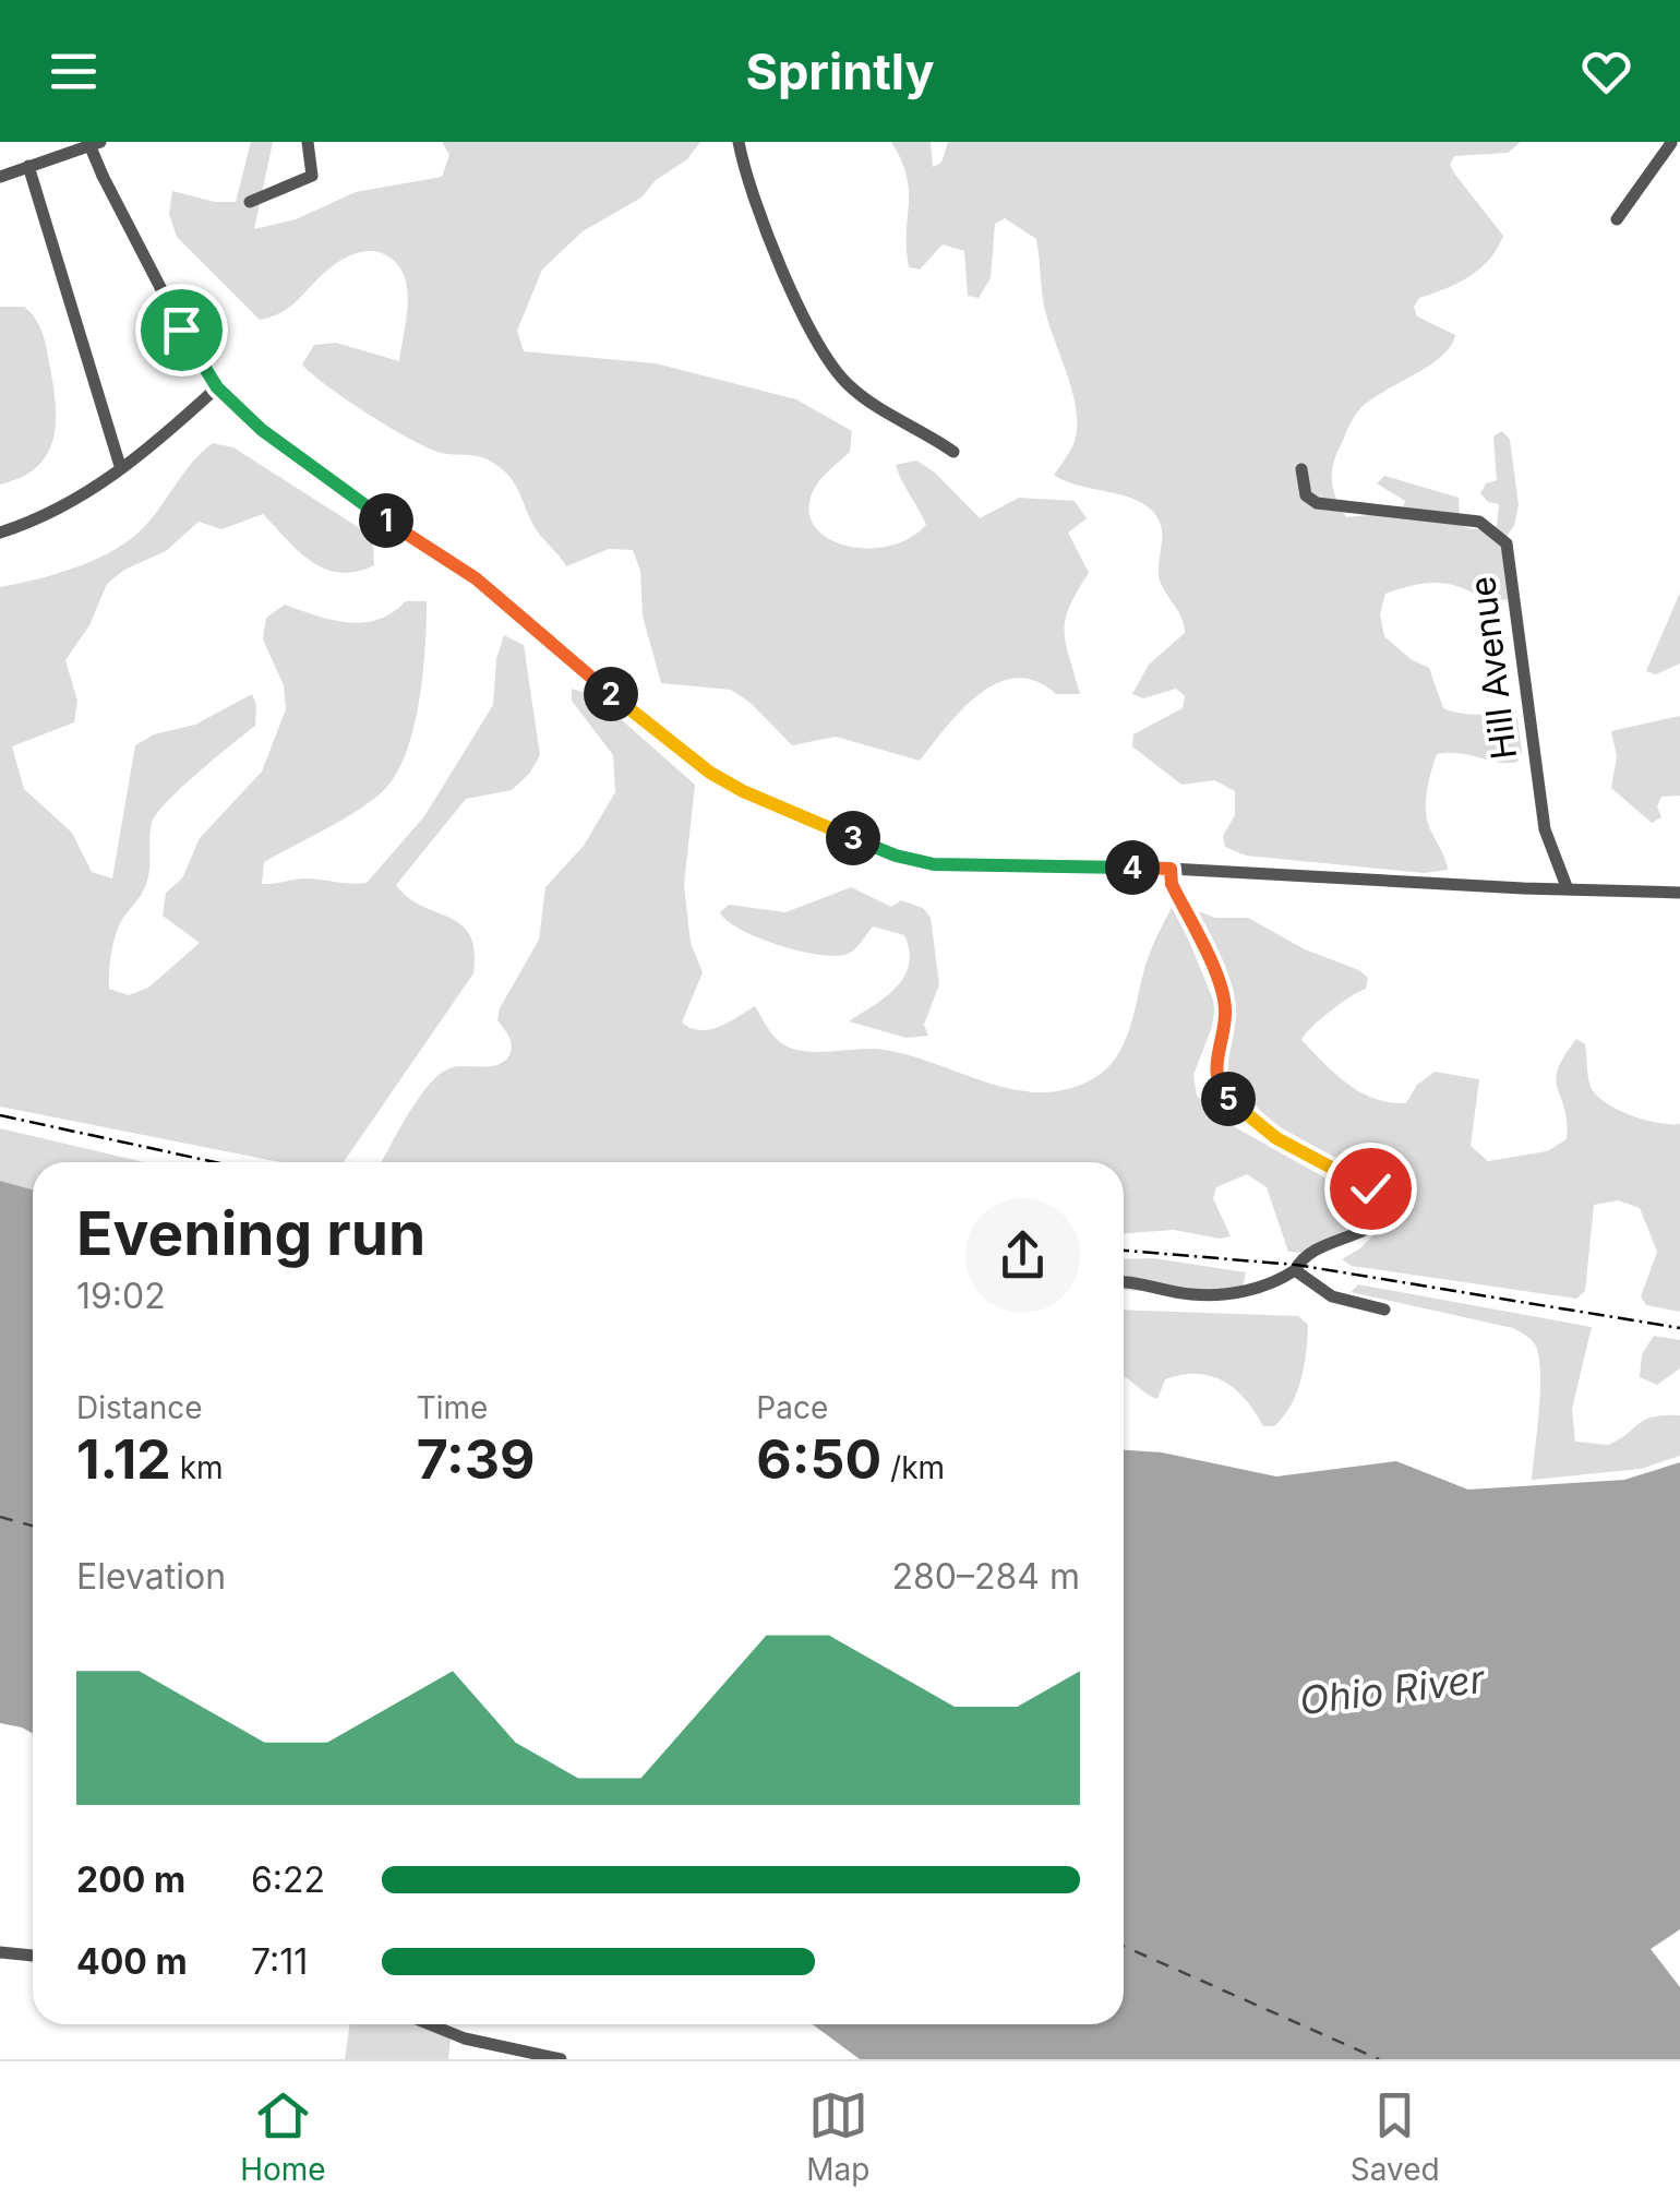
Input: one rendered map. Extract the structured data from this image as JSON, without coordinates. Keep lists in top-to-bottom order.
{
  "streets": {
    "street": ["Hill Avenue"]
  },
  "water": ["Ohio River"],
  "page": {
    "header": "Sprintly",
    "pins": [
      "1",
      "2",
      "3",
      "4",
      "5"
    ],
    "heading": ["Evening run", "19:02"],
    "stats": [
      ["Distance", "1.12 km"],
      ["Time", "7:39"],
      ["Pace", "6:50 /km"]
    ],
    "chart": ["Elevation", "280–284 m"],
    "list": [
      {
        "name": "200 m",
        "note": "6:22"
      },
      {
        "name": "400 m",
        "note": "7:11"
      }
    ],
    "tabs": ["Home", "Map", "Saved"]
  }
}
